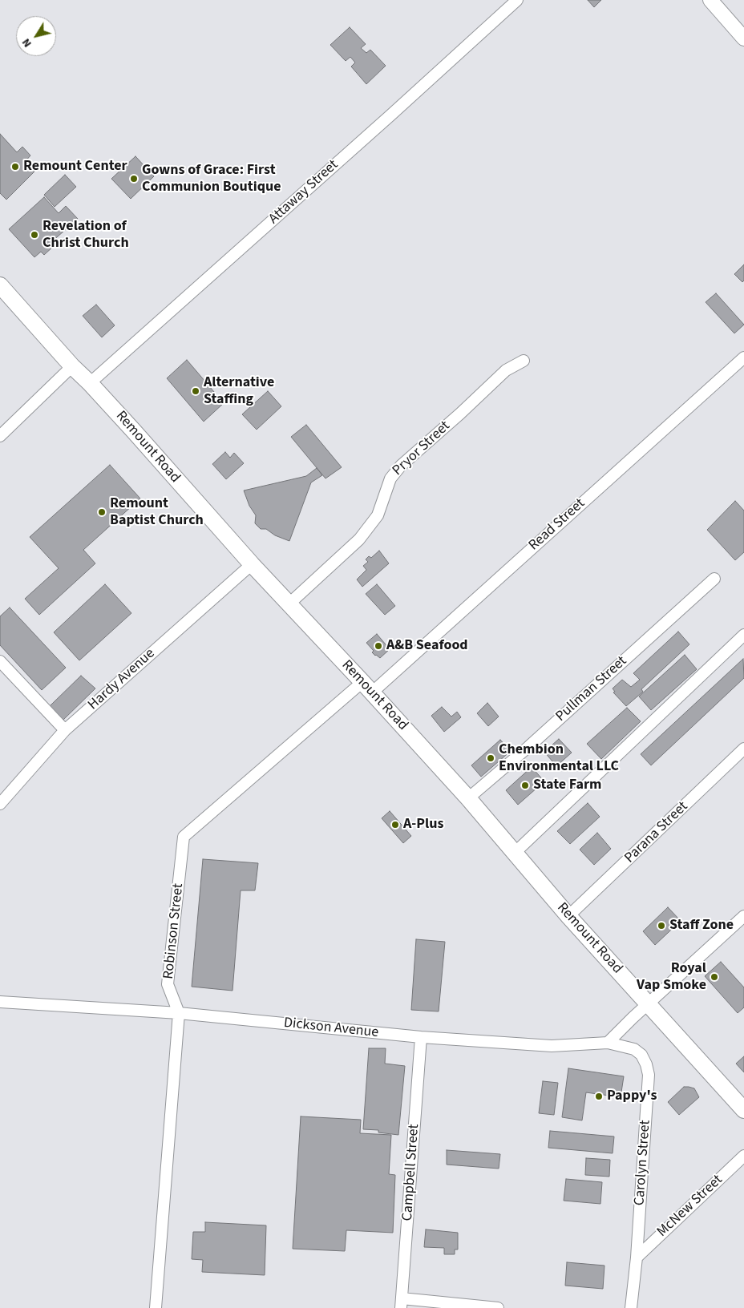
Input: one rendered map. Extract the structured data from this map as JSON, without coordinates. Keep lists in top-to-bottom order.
{
  "streets": {
    "main road": ["Remount Road"],
    "street": [
      "Attaway Street",
      "Pryor Street",
      "Read Street",
      "Hardy Avenue",
      "Pullman Street",
      "Parana Street",
      "Robinson Street",
      "Dickson Avenue",
      "Carolyn Street",
      "Campbell Street",
      "McNew Street"
    ]
  },
  "crossings": [
    ["Attaway Street", "Remount Road"],
    ["Remount Road", "Pryor Street"],
    ["Remount Road", "Read Street"],
    ["Remount Road", "Hardy Avenue"],
    ["Remount Road", "Pullman Street"],
    ["Remount Road", "Parana Street"],
    ["Remount Road", "Robinson Street"],
    ["Read Street", "Robinson Street"],
    ["Robinson Street", "Dickson Avenue"],
    ["Dickson Avenue", "Carolyn Street"],
    ["Dickson Avenue", "Campbell Street"],
    ["Carolyn Street", "McNew Street"]
  ],
  "places": [
    "Remount Center",
    "Gowns of Grace: First Communion Boutique",
    "Revelation of Christ Church",
    "Alternative Staffing",
    "Remount Baptist Church",
    "A&B Seafood",
    "Chembion Environmental LLC",
    "State Farm",
    "A-Plus",
    "Staff Zone",
    "Royal Vap Smoke",
    "Pappy's"
  ],
  "north": "bottom left"
}
